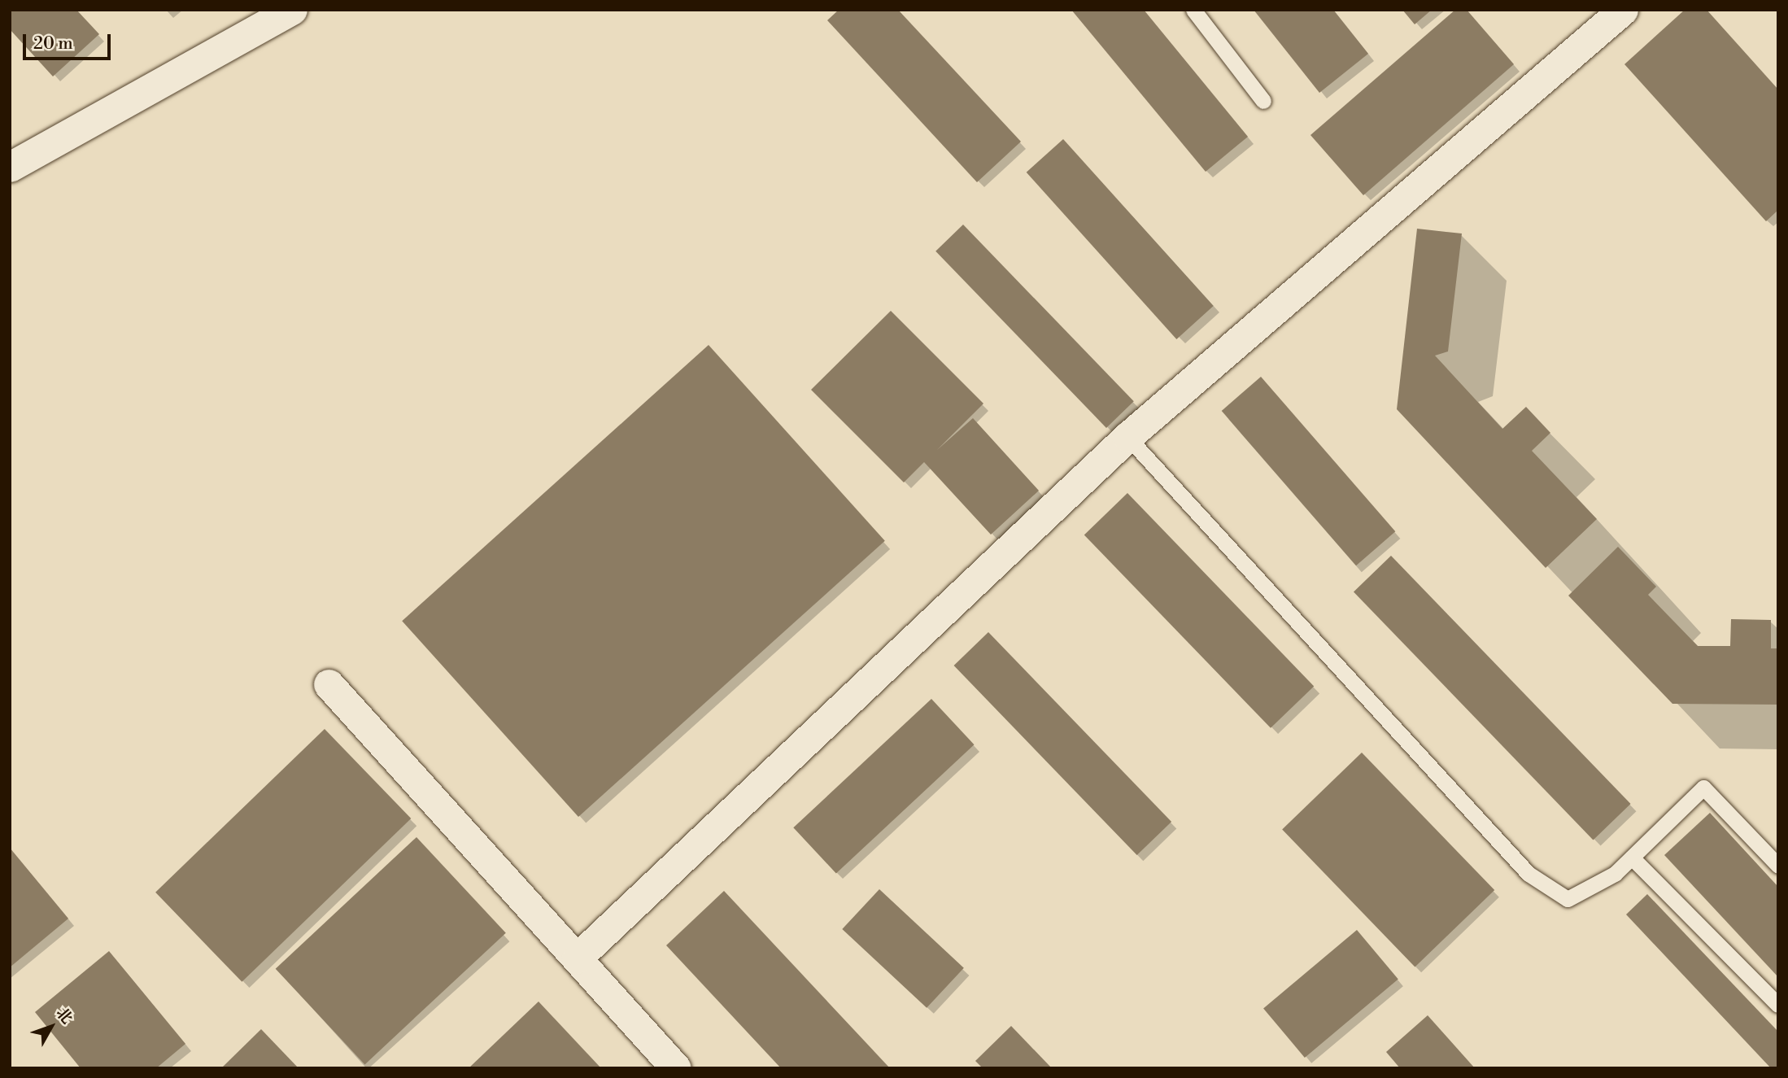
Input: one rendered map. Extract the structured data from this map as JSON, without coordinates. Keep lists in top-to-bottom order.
{
  "scale_bar": "20 m",
  "north": "top right"
}
